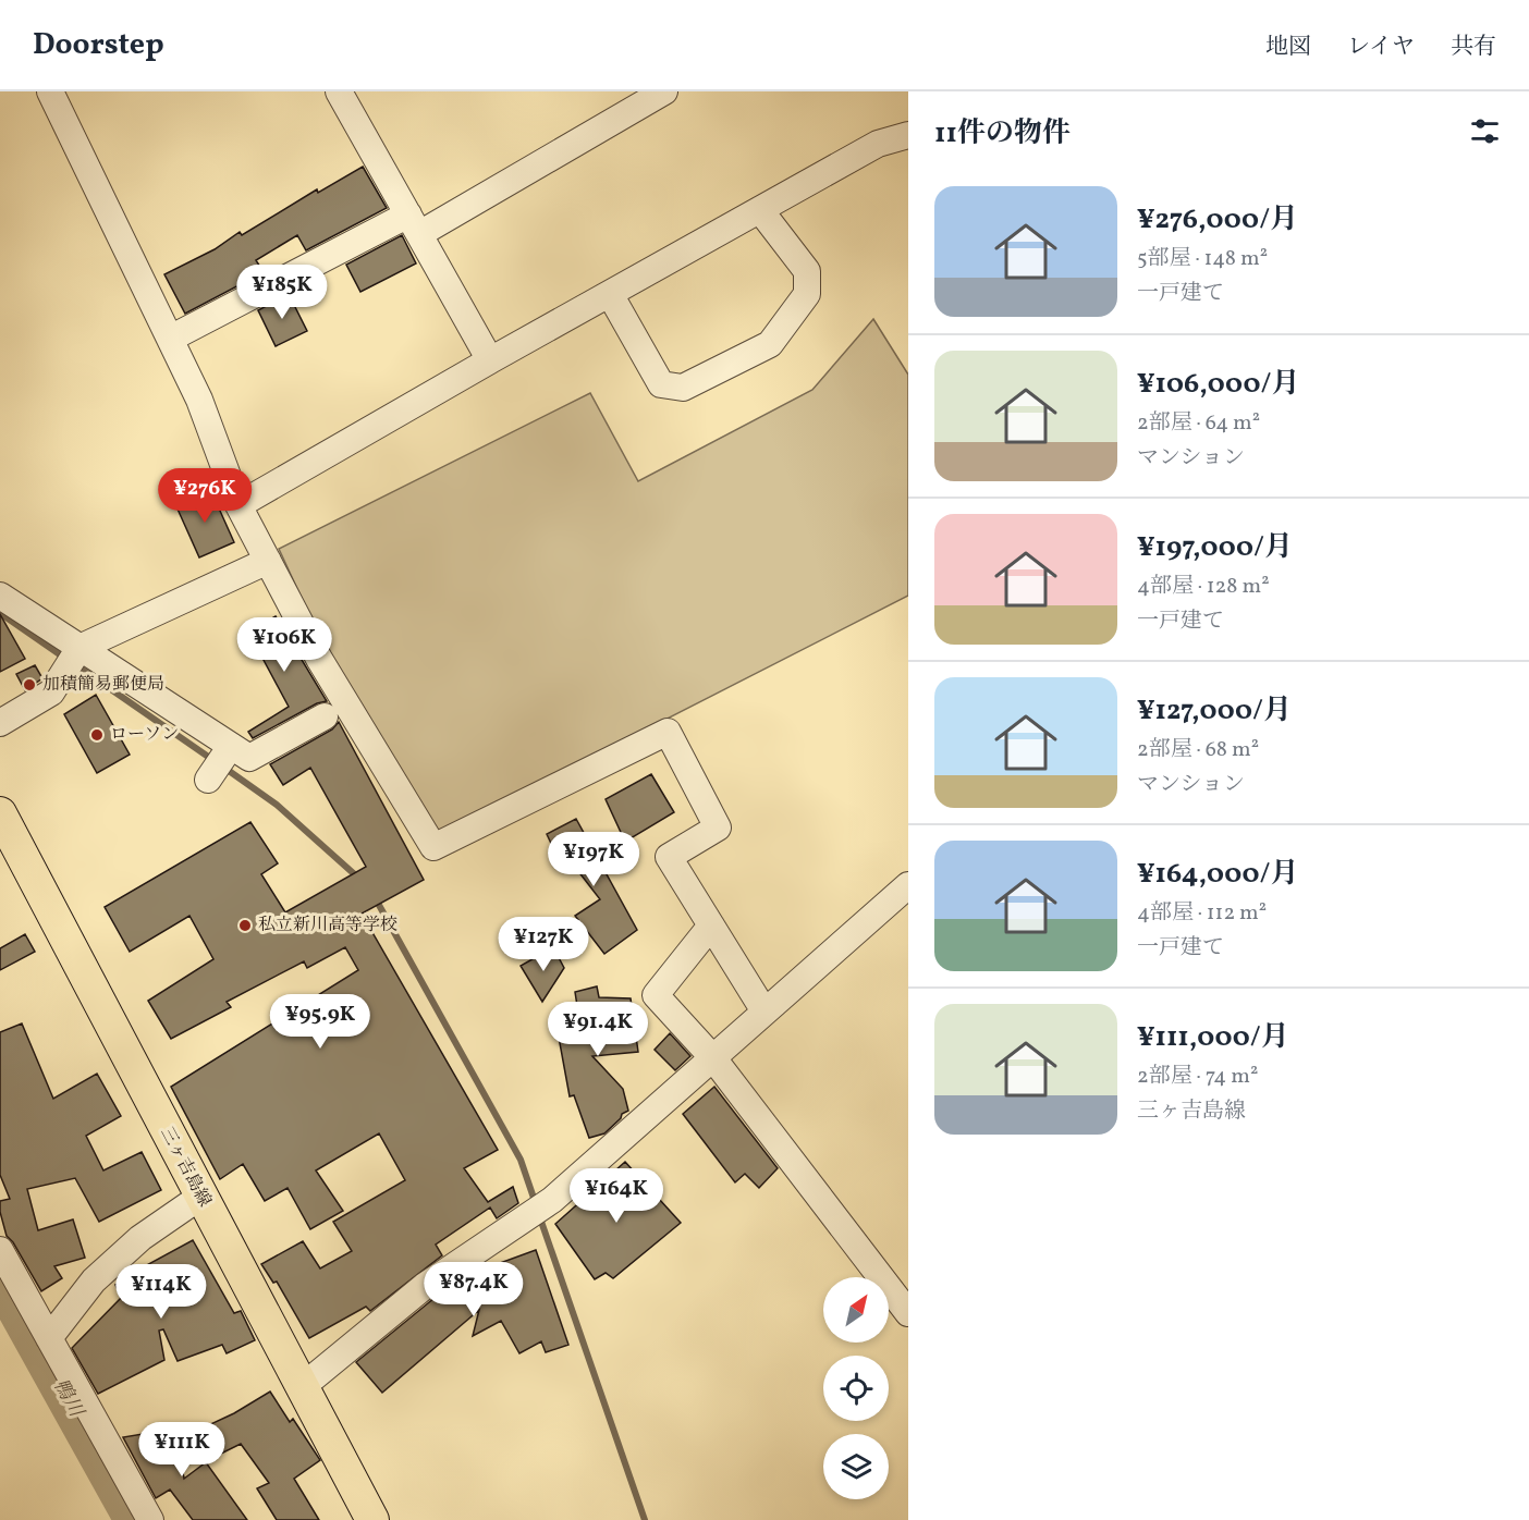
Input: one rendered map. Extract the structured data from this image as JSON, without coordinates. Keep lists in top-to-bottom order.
{
  "streets": {
    "main road": ["三ヶ吉島線"]
  },
  "water": ["鴨川"],
  "places": ["加積簡易郵便局", "ローソン", "私立新川高等学校"],
  "north": "top right",
  "page": {
    "header": "Doorstep",
    "nav": ["地図", "レイヤ", "共有"],
    "heading": "11件の物件",
    "list": [
      {
        "name": "¥276,000/月",
        "note": "5部屋 · 148 m² · 一戸建て"
      },
      {
        "name": "¥106,000/月",
        "note": "2部屋 · 64 m² · マンション"
      },
      {
        "name": "¥197,000/月",
        "note": "4部屋 · 128 m² · 一戸建て"
      },
      {
        "name": "¥127,000/月",
        "note": "2部屋 · 68 m² · マンション"
      },
      {
        "name": "¥164,000/月",
        "note": "4部屋 · 112 m² · 一戸建て"
      },
      {
        "name": "¥111,000/月",
        "note": "2部屋 · 74 m² · 三ヶ吉島線"
      }
    ],
    "price": [
      "¥185K",
      "¥276K",
      "¥106K",
      "¥197K",
      "¥127K",
      "¥95.9K",
      "¥91.4K",
      "¥164K",
      "¥87.4K",
      "¥114K",
      "¥111K"
    ]
  }
}
